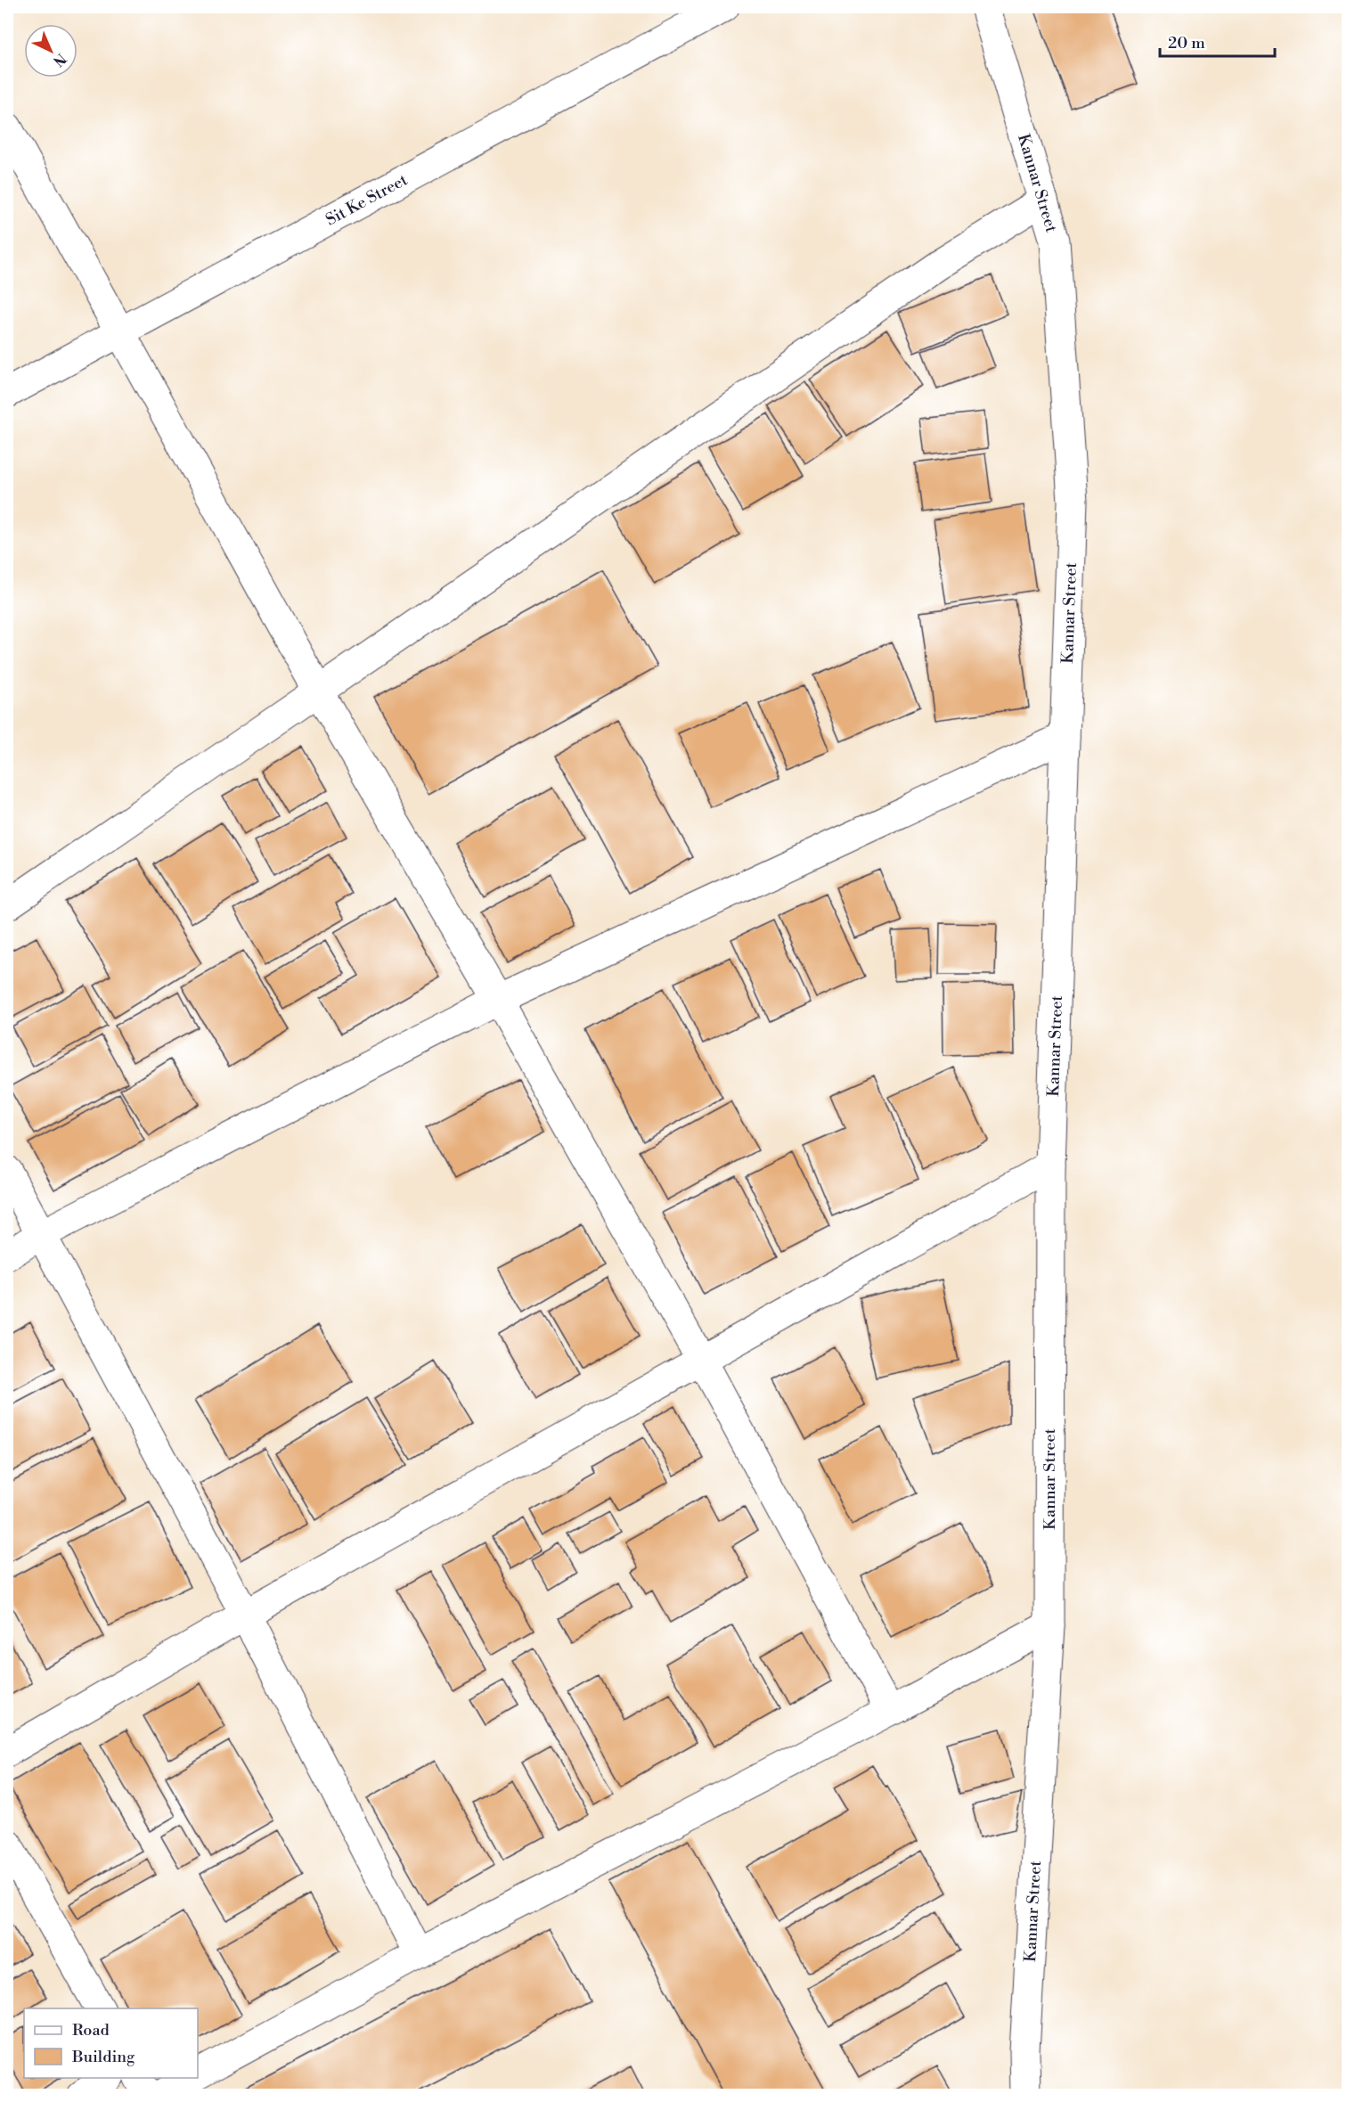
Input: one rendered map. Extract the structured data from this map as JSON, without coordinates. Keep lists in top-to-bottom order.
{
  "streets": {
    "street": ["Kannar Street", "Sit Ke Street"]
  },
  "legend": ["Road", "Building"],
  "scale_bar": "20 m",
  "north": "bottom right"
}
